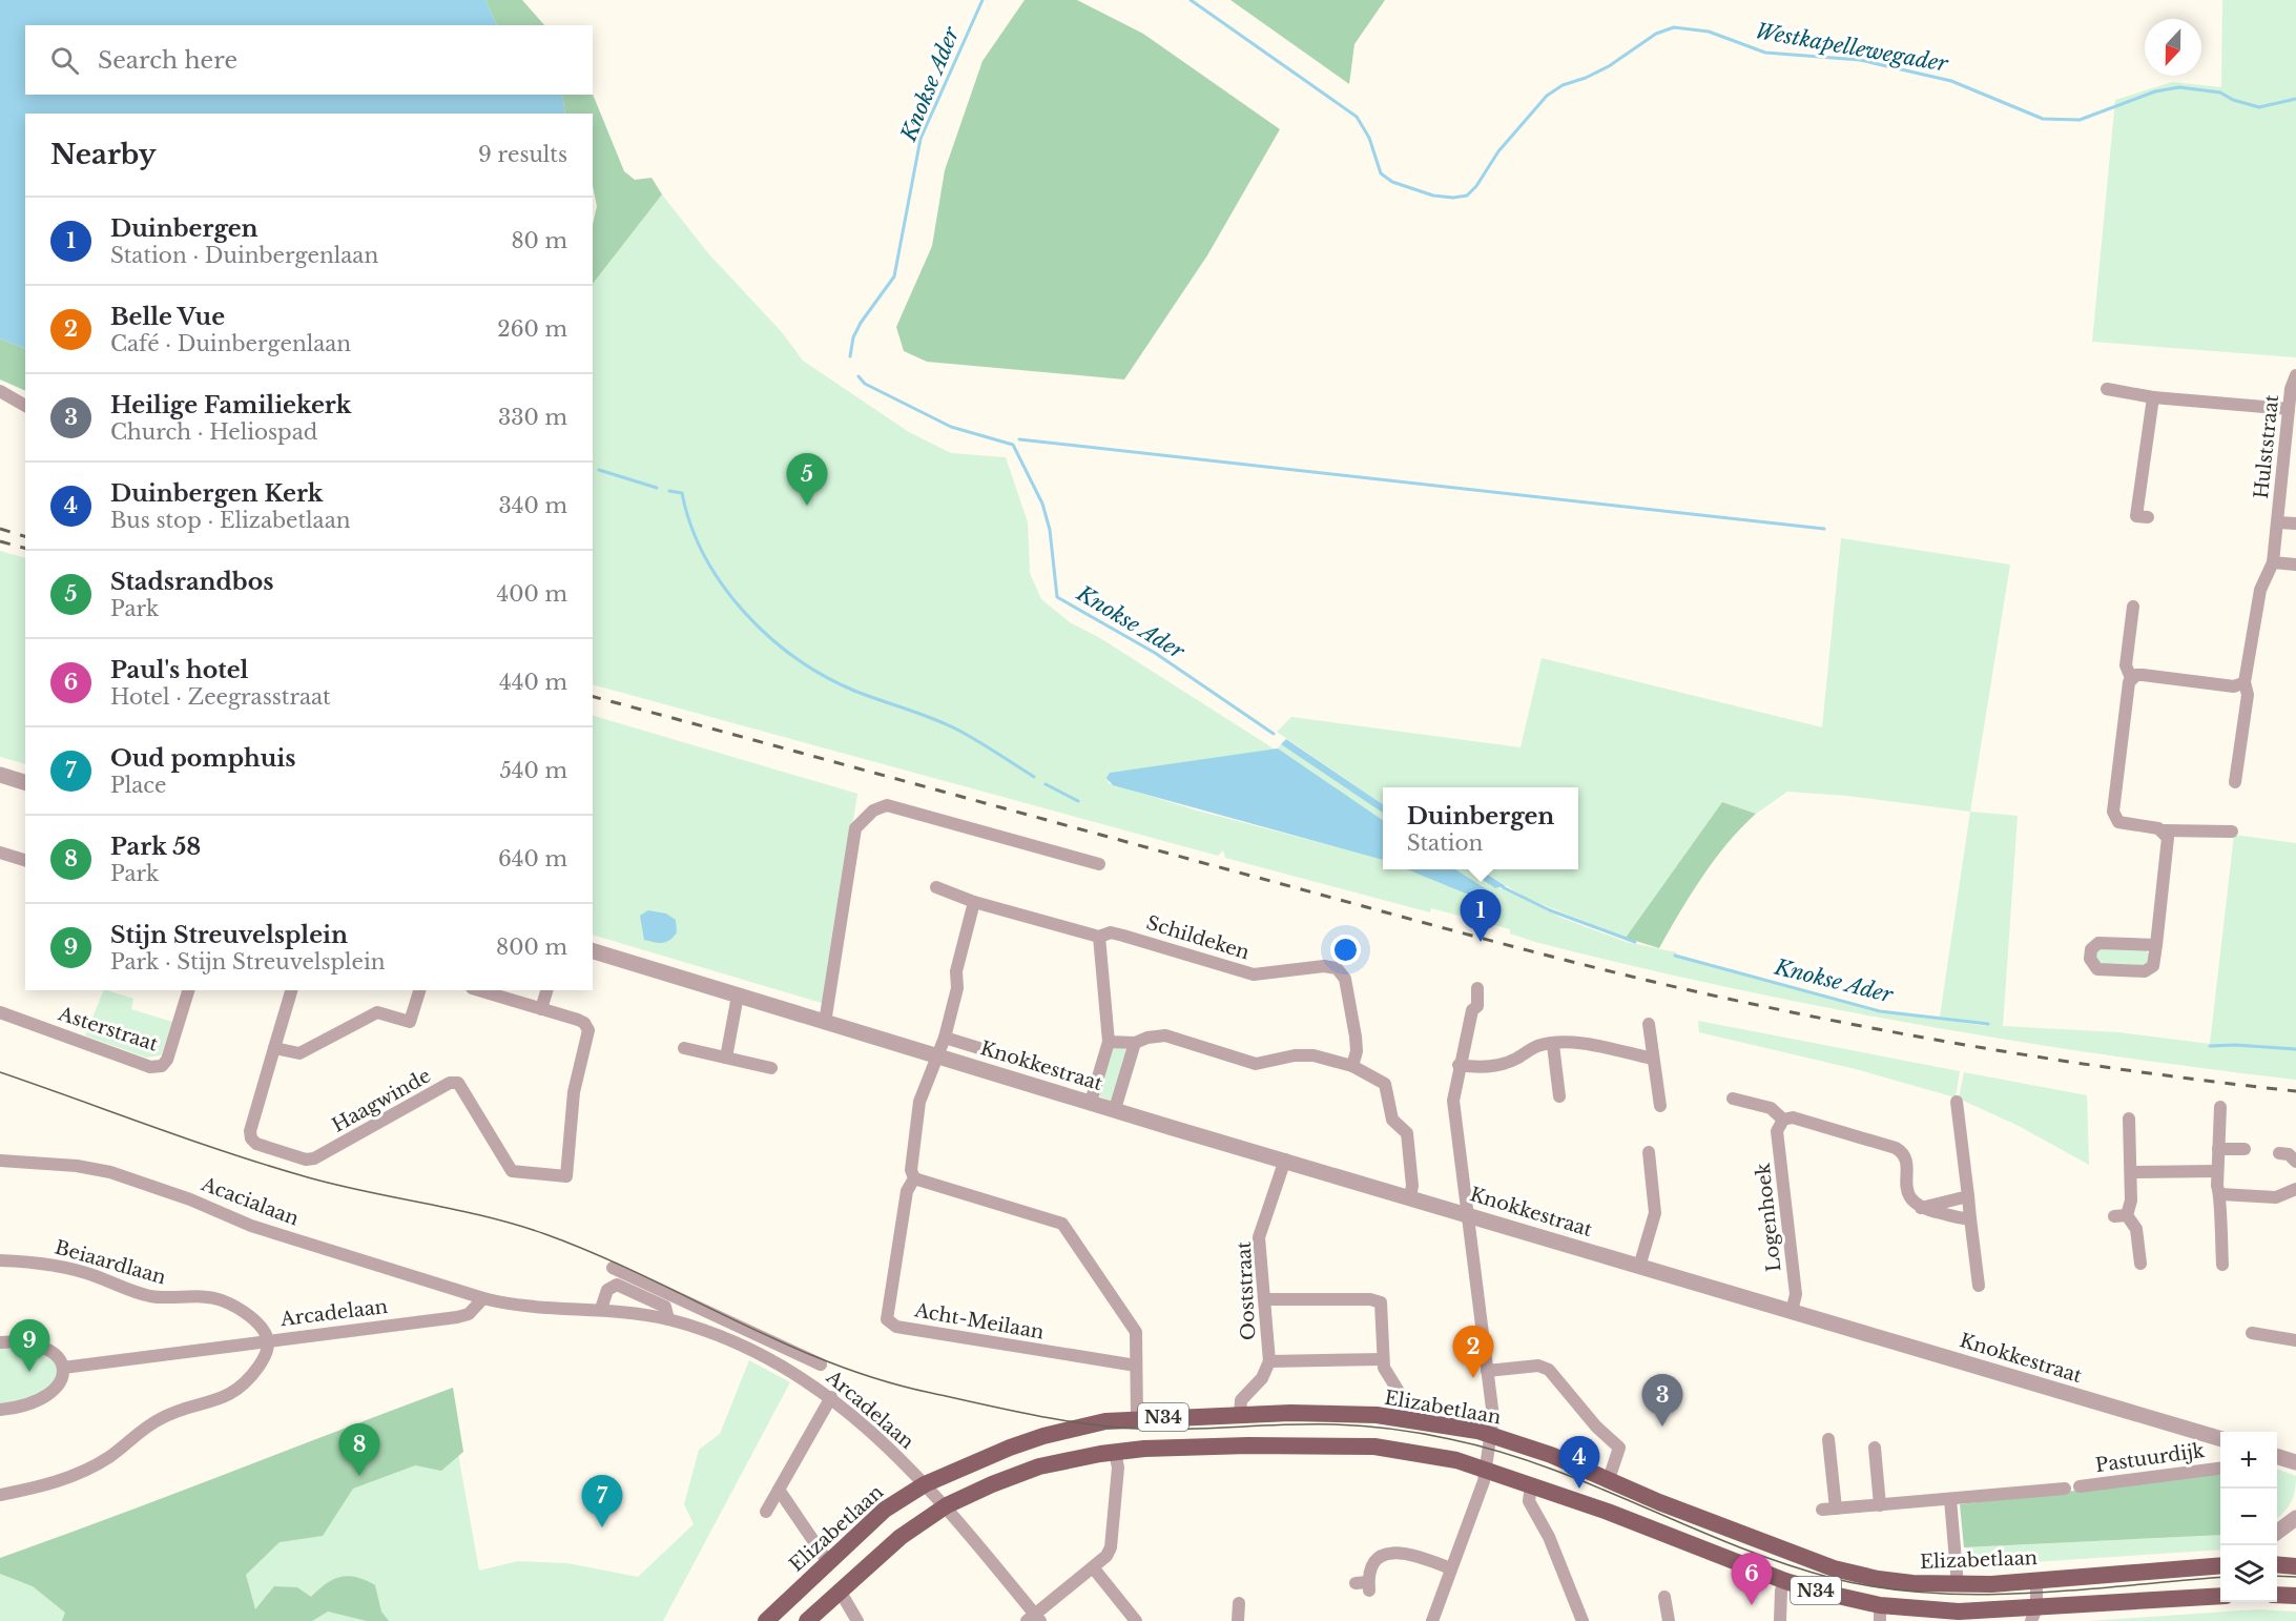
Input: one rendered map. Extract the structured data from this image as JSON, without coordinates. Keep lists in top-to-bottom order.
{
  "streets": {
    "main road": ["Elizabetlaan", "N34"],
    "street": [
      "Hulststraat",
      "Schildeken",
      "Asterstraat",
      "Knokkestraat",
      "Haagwinde",
      "Acacialaan",
      "Logenhoek",
      "Beiaardlaan",
      "Ooststraat",
      "Arcadelaan",
      "Acht-Meilaan",
      "Pastuurdijk"
    ]
  },
  "crossings": [
    ["Knokkestraat", "Logenhoek"],
    ["Knokkestraat", "Ooststraat"],
    ["Knokkestraat", "Acht-Meilaan"],
    ["Acacialaan", "Arcadelaan"],
    ["Beiaardlaan", "Arcadelaan"],
    ["Ooststraat", "Elizabetlaan"],
    ["Arcadelaan", "Elizabetlaan"],
    ["Arcadelaan", "N34"]
  ],
  "water": ["Westkapellewegader", "Knokse Ader"],
  "north": "bottom",
  "page": {
    "search": "Search here",
    "heading": ["Nearby", "9 results"],
    "list": [
      {
        "mark": "1",
        "name": "Duinbergen",
        "note": "Station · Duinbergenlaan",
        "value": "80 m"
      },
      {
        "mark": "2",
        "name": "Belle Vue",
        "note": "Café · Duinbergenlaan",
        "value": "260 m"
      },
      {
        "mark": "3",
        "name": "Heilige Familiekerk",
        "note": "Church · Heliospad",
        "value": "330 m"
      },
      {
        "mark": "4",
        "name": "Duinbergen Kerk",
        "note": "Bus stop · Elizabetlaan",
        "value": "340 m"
      },
      {
        "mark": "5",
        "name": "Stadsrandbos",
        "note": "Park",
        "value": "400 m"
      },
      {
        "mark": "6",
        "name": "Paul's hotel",
        "note": "Hotel · Zeegrasstraat",
        "value": "440 m"
      },
      {
        "mark": "7",
        "name": "Oud pomphuis",
        "note": "Place",
        "value": "540 m"
      },
      {
        "mark": "8",
        "name": "Park 58",
        "note": "Park",
        "value": "640 m"
      },
      {
        "mark": "9",
        "name": "Stijn Streuvelsplein",
        "note": "Park · Stijn Streuvelsplein",
        "value": "800 m"
      }
    ],
    "pins": [
      "5",
      "1",
      "9",
      "2",
      "3",
      "8",
      "4",
      "7",
      "6"
    ],
    "popup": ["Duinbergen", "Station"],
    "map_buttons": ["+", "−"]
  }
}
